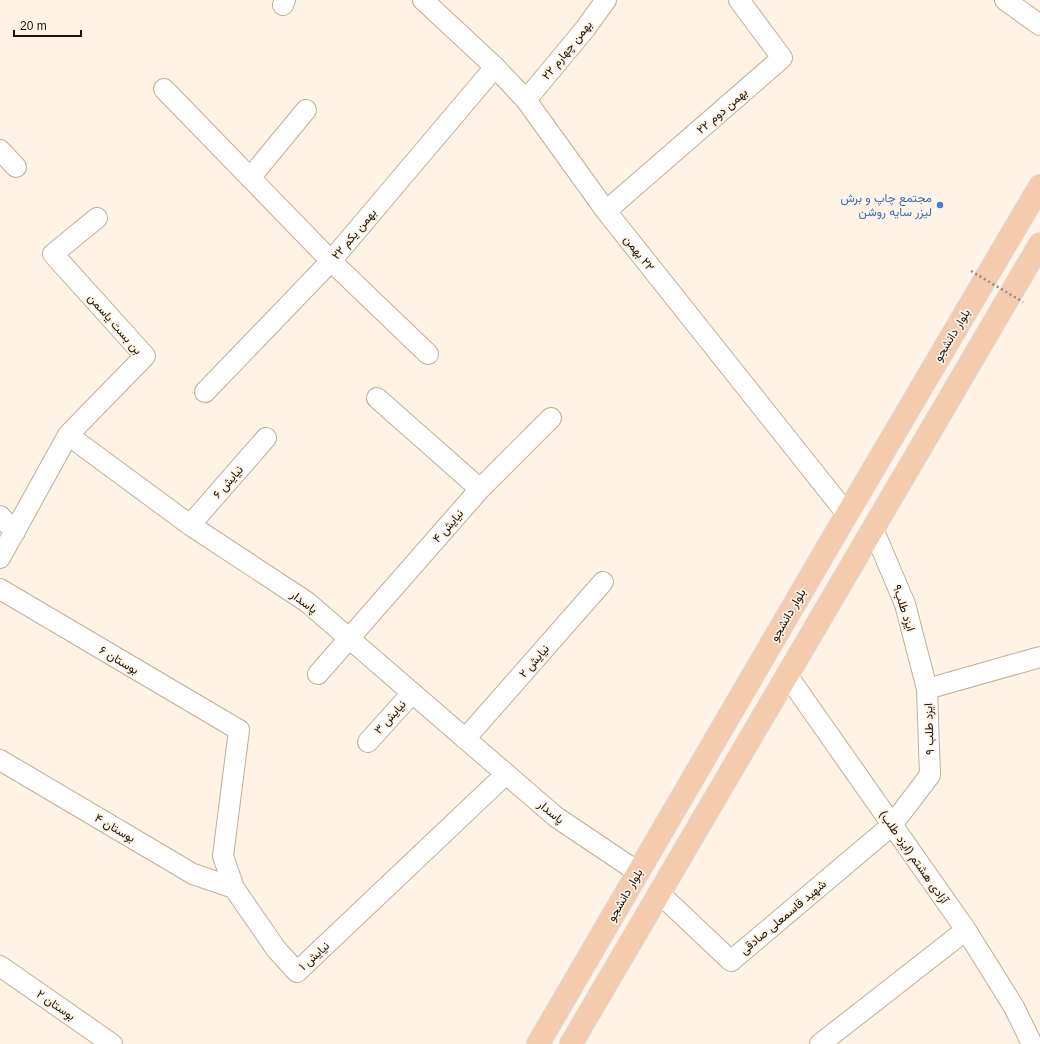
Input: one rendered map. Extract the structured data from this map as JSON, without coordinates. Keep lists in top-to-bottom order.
{
  "streets": {
    "main road": ["بلوار دانشجو"],
    "street": [
      "۲۲ بهمن چهارم",
      "۲۲ بهمن دوم",
      "۲۲ بهمن یکم",
      "٢٢ بهمن",
      "بن بست یاسمن",
      "نیایش ۶",
      "نیایش ۴",
      "پاسدار",
      "ایزد طلب۹",
      "بوستان ۶",
      "نیایش ۲",
      "نیایش ۳",
      "ایزد طلب ۹",
      "بوستان ۴",
      "آزادی هشتم (ایزد طلب)",
      "شهید قاسمعلی صادقی",
      "نیایش ۱",
      "بوستان ۲"
    ]
  },
  "crossings": [
    ["۲۲ بهمن چهارم", "٢٢ بهمن"],
    ["۲۲ بهمن دوم", "٢٢ بهمن"],
    ["۲۲ بهمن یکم", "٢٢ بهمن"],
    ["٢٢ بهمن", "بلوار دانشجو"],
    ["بن بست یاسمن", "پاسدار"],
    ["بلوار دانشجو", "پاسدار"],
    ["نیایش ۶", "پاسدار"],
    ["نیایش ۴", "پاسدار"],
    ["پاسدار", "نیایش ۲"],
    ["پاسدار", "نیایش ۳"],
    ["پاسدار", "نیایش ۱"],
    ["ایزد طلب۹", "ایزد طلب ۹"],
    ["بوستان ۶", "نیایش ۱"],
    ["ایزد طلب ۹", "آزادی هشتم (ایزد طلب)"],
    ["ایزد طلب ۹", "شهید قاسمعلی صادقی"],
    ["بوستان ۴", "نیایش ۱"],
    ["آزادی هشتم (ایزد طلب)", "شهید قاسمعلی صادقی"]
  ],
  "places": ["مجتمع چاپ و برش لیزر سایه روشن"],
  "scale_bar": "20 m"
}
